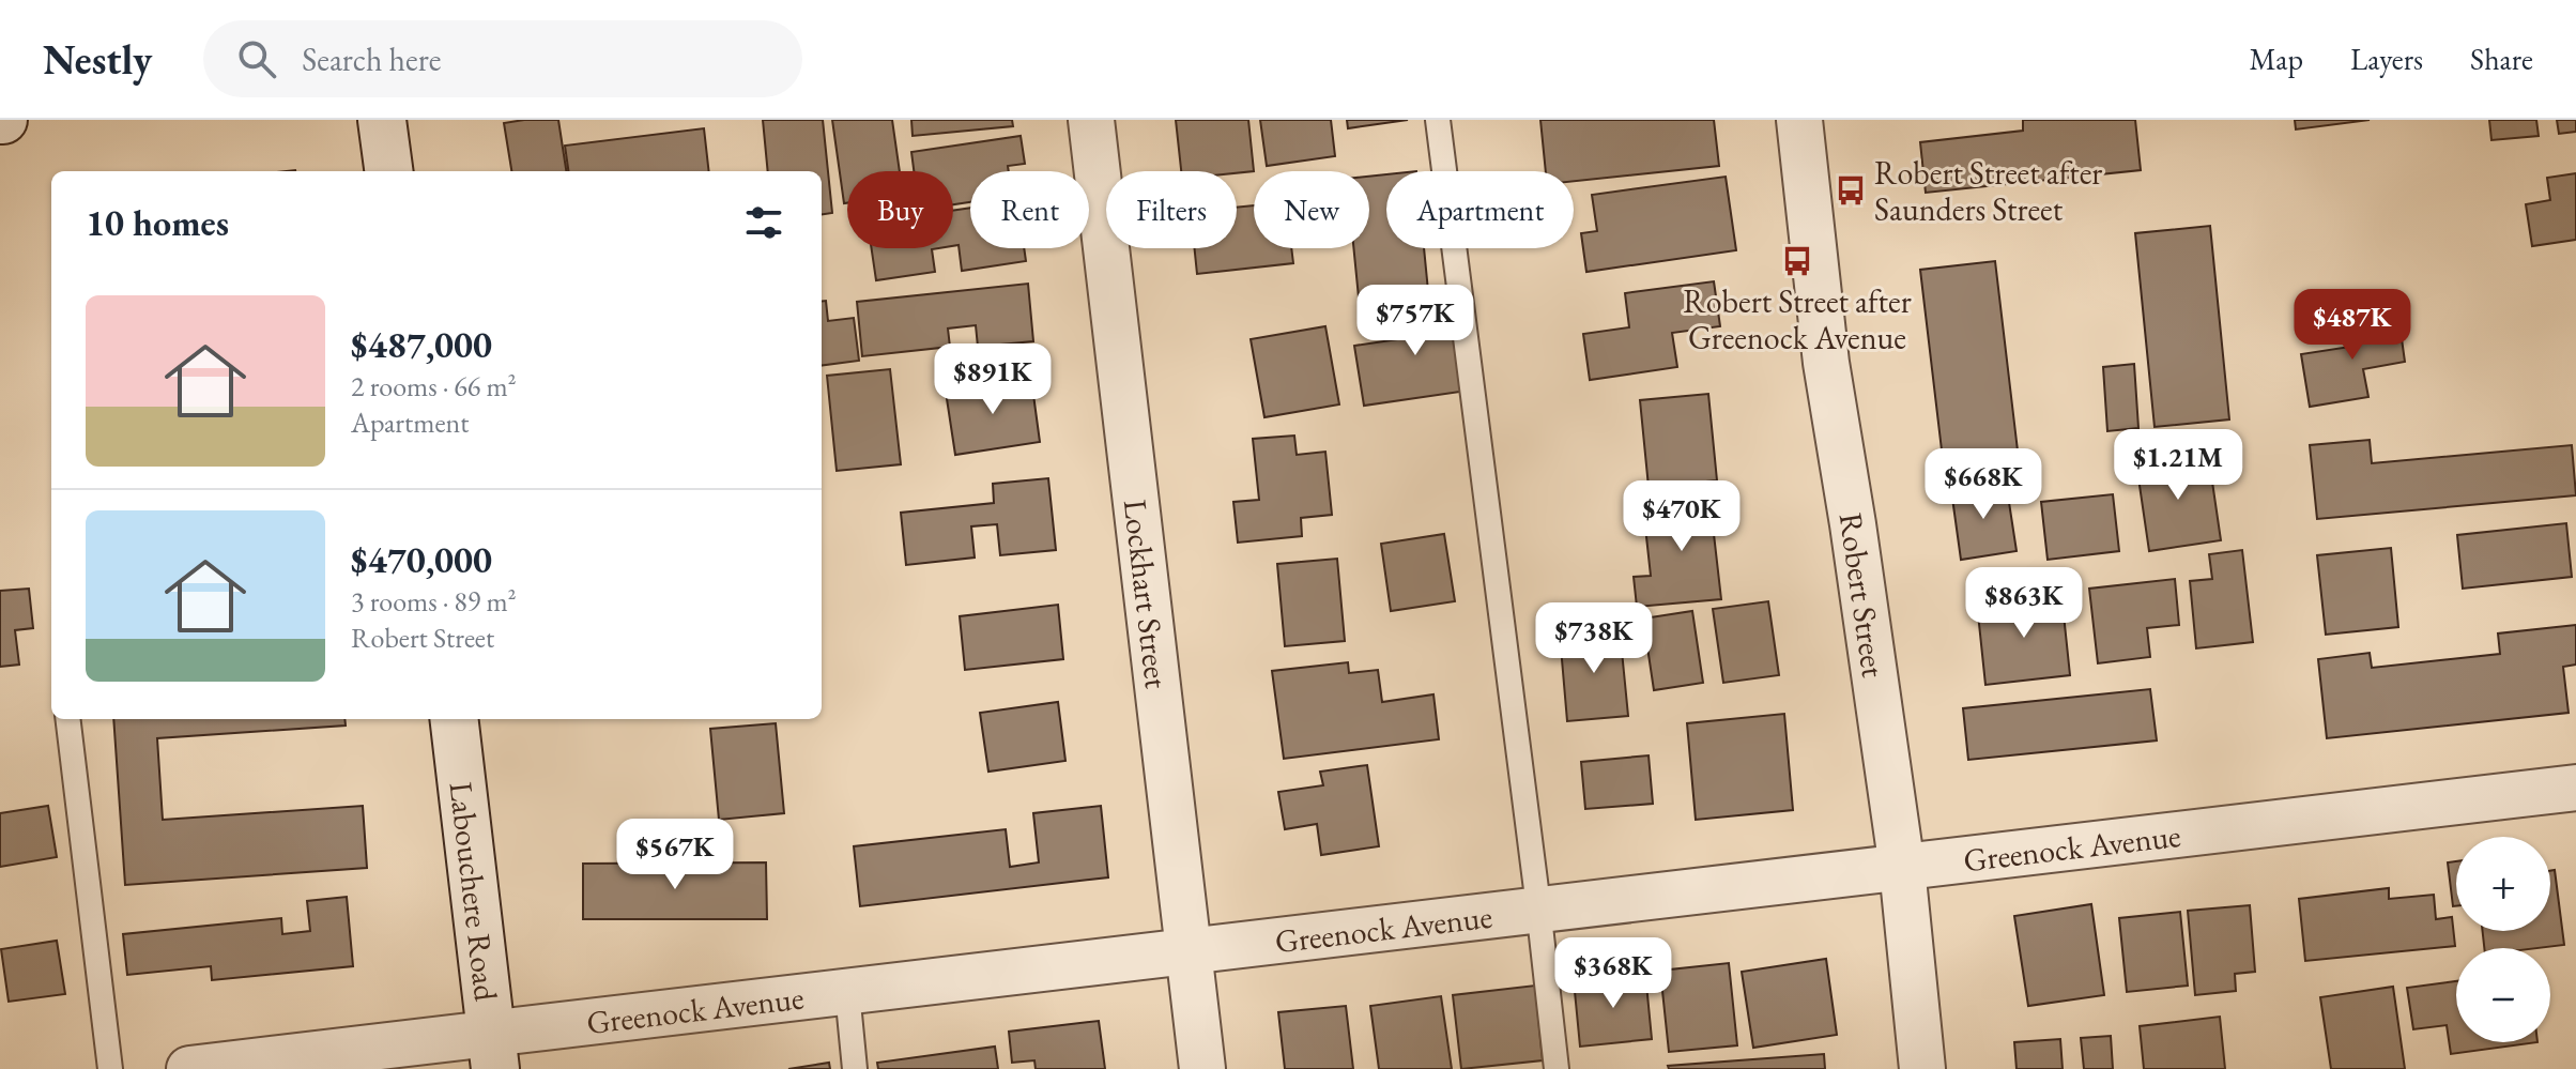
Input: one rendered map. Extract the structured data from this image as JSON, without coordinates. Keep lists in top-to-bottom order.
{
  "streets": {
    "street": [
      "Robert Street",
      "Lockhart Street",
      "Greenock Avenue",
      "Labouchere Road"
    ]
  },
  "crossings": [
    ["Robert Street", "Greenock Avenue"],
    ["Lockhart Street", "Greenock Avenue"],
    ["Greenock Avenue", "Labouchere Road"]
  ],
  "places": {
    "bus stop": ["Robert Street after Saunders Street", "Robert Street after Greenock Avenue"]
  },
  "page": {
    "header": "Nestly",
    "search": "Search here",
    "nav": ["Map", "Layers", "Share"],
    "chip": [
      "Buy",
      "Rent",
      "Filters",
      "New",
      "Apartment"
    ],
    "heading": "10 homes",
    "list": [
      {
        "name": "$487,000",
        "note": "2 rooms · 66 m² · Apartment"
      },
      {
        "name": "$470,000",
        "note": "3 rooms · 89 m² · Robert Street"
      }
    ],
    "price": [
      "$757K",
      "$487K",
      "$891K",
      "$1.21M",
      "$668K",
      "$470K",
      "$863K",
      "$738K",
      "$567K",
      "$368K"
    ],
    "map_buttons": ["+", "−"]
  }
}
